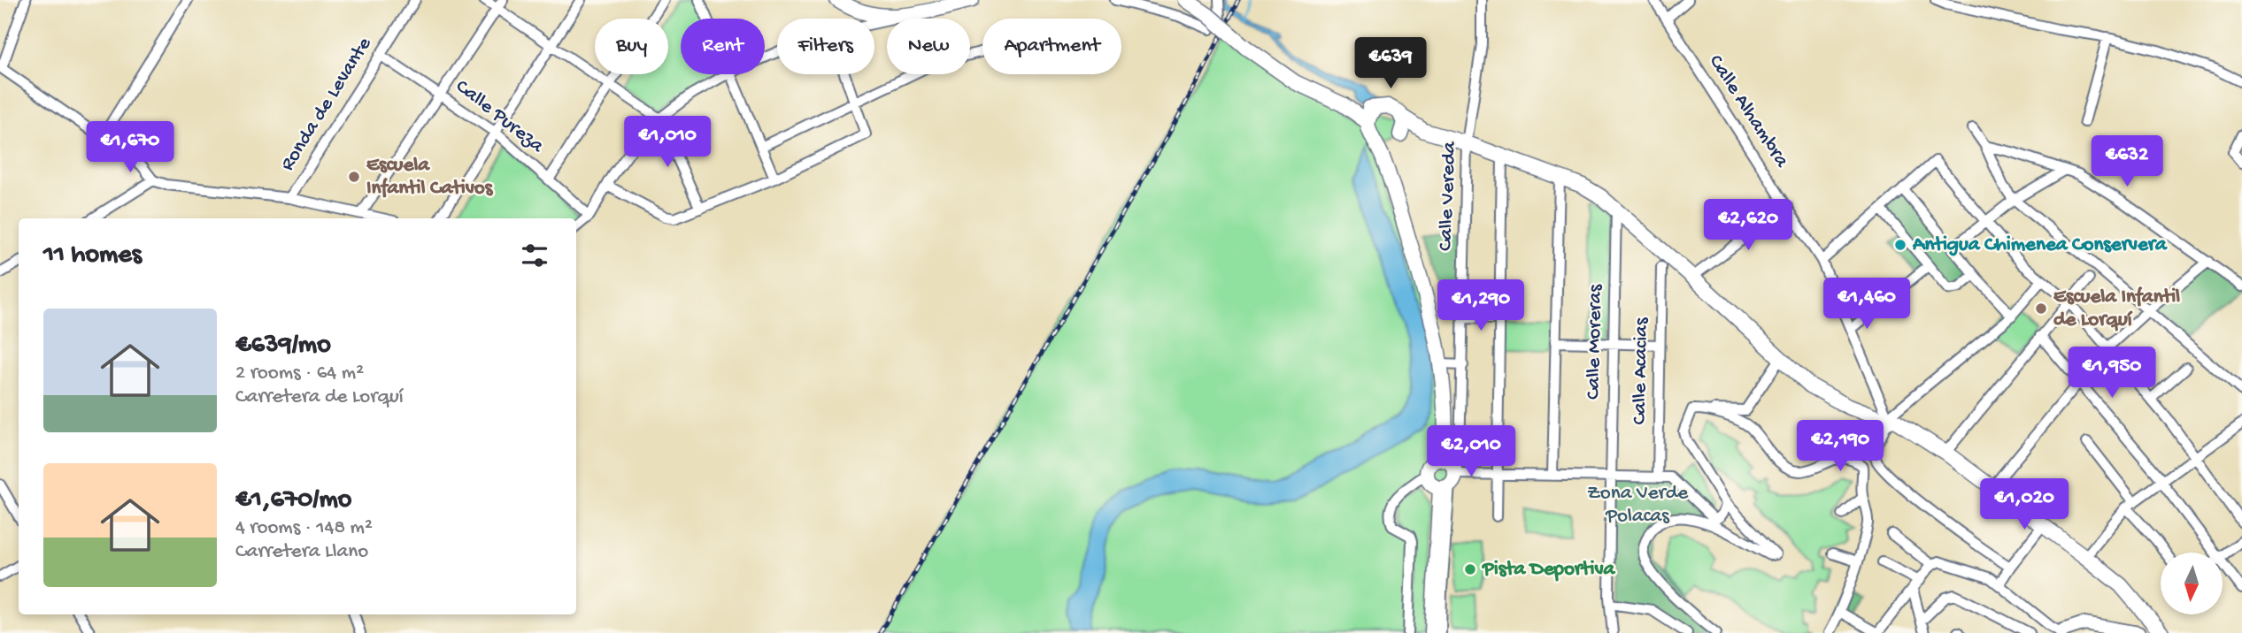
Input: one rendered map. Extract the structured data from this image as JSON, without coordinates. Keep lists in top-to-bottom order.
{
  "streets": {
    "street": [
      "Ronda de Levante",
      "Calle Alhambra",
      "Calle Pureza",
      "Calle Vereda",
      "Calle Moreras",
      "Calle Acacias"
    ]
  },
  "crossings": [
    ["Ronda de Levante", "Calle Pureza"]
  ],
  "parks": ["Zona Verde Polacas"],
  "places": [
    "Escuela Infantil Cativos",
    "Antigua Chimenea Conservera",
    "Escuela Infantil de Lorquí",
    "Pista Deportiva"
  ],
  "north": "bottom",
  "page": {
    "chip": [
      "Buy",
      "Rent",
      "Filters",
      "New",
      "Apartment"
    ],
    "price": [
      "€639",
      "€1,010",
      "€1,670",
      "€632",
      "€2,620",
      "€1,460",
      "€1,290",
      "€1,950",
      "€2,190",
      "€2,010",
      "€1,020"
    ],
    "heading": "11 homes",
    "list": [
      {
        "name": "€639/mo",
        "note": "2 rooms · 64 m² · Carretera de Lorquí"
      },
      {
        "name": "€1,670/mo",
        "note": "4 rooms · 148 m² · Carretera Llano"
      }
    ]
  }
}
